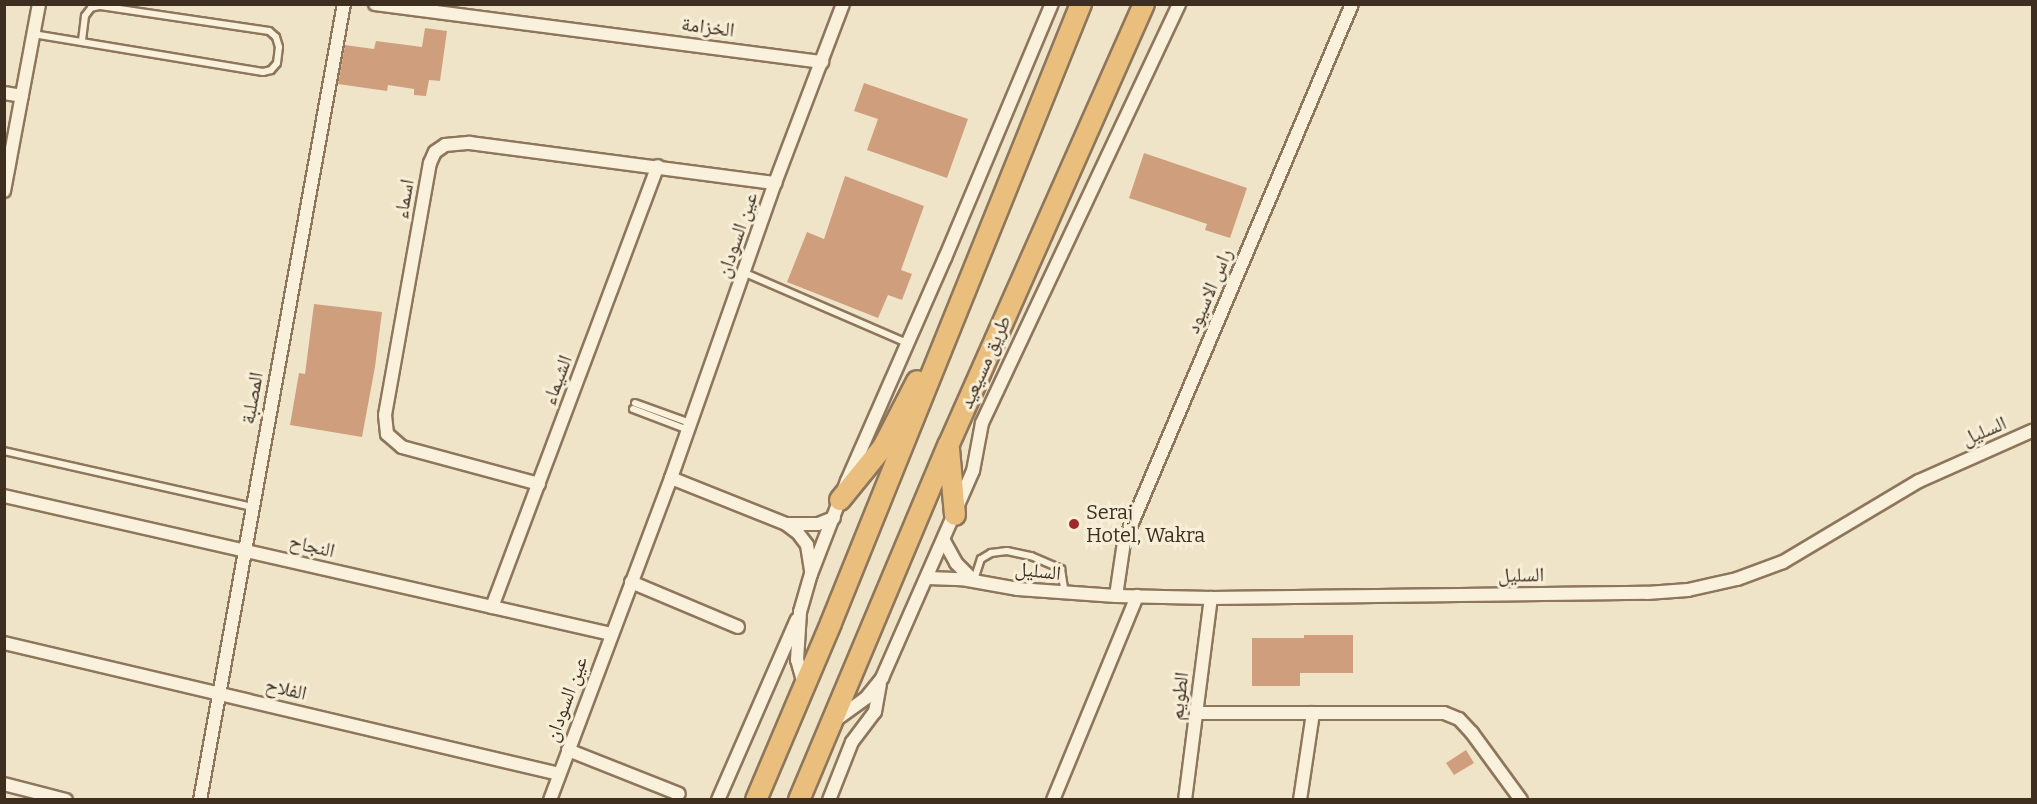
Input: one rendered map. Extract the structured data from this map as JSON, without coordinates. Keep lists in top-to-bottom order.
{
  "streets": {
    "highway": ["طريق مسيعيد"],
    "street": [
      "الخزامة",
      "اسماء",
      "عين السودان",
      "راس الاسيود",
      "الشيماء",
      "المصلبة",
      "السليل",
      "النجاح",
      "الفلاح",
      "الطويم"
    ]
  },
  "crossings": [
    ["الخزامة", "عين السودان"],
    ["اسماء", "عين السودان"],
    ["اسماء", "الشيماء"],
    ["عين السودان", "النجاح"],
    ["عين السودان", "الفلاح"],
    ["راس الاسيود", "السليل"],
    ["طريق مسيعيد", "السليل"],
    ["الشيماء", "النجاح"],
    ["المصلبة", "النجاح"],
    ["المصلبة", "الفلاح"],
    ["السليل", "الطويم"]
  ],
  "places": ["Seraj Hotel, Wakra"]
}
